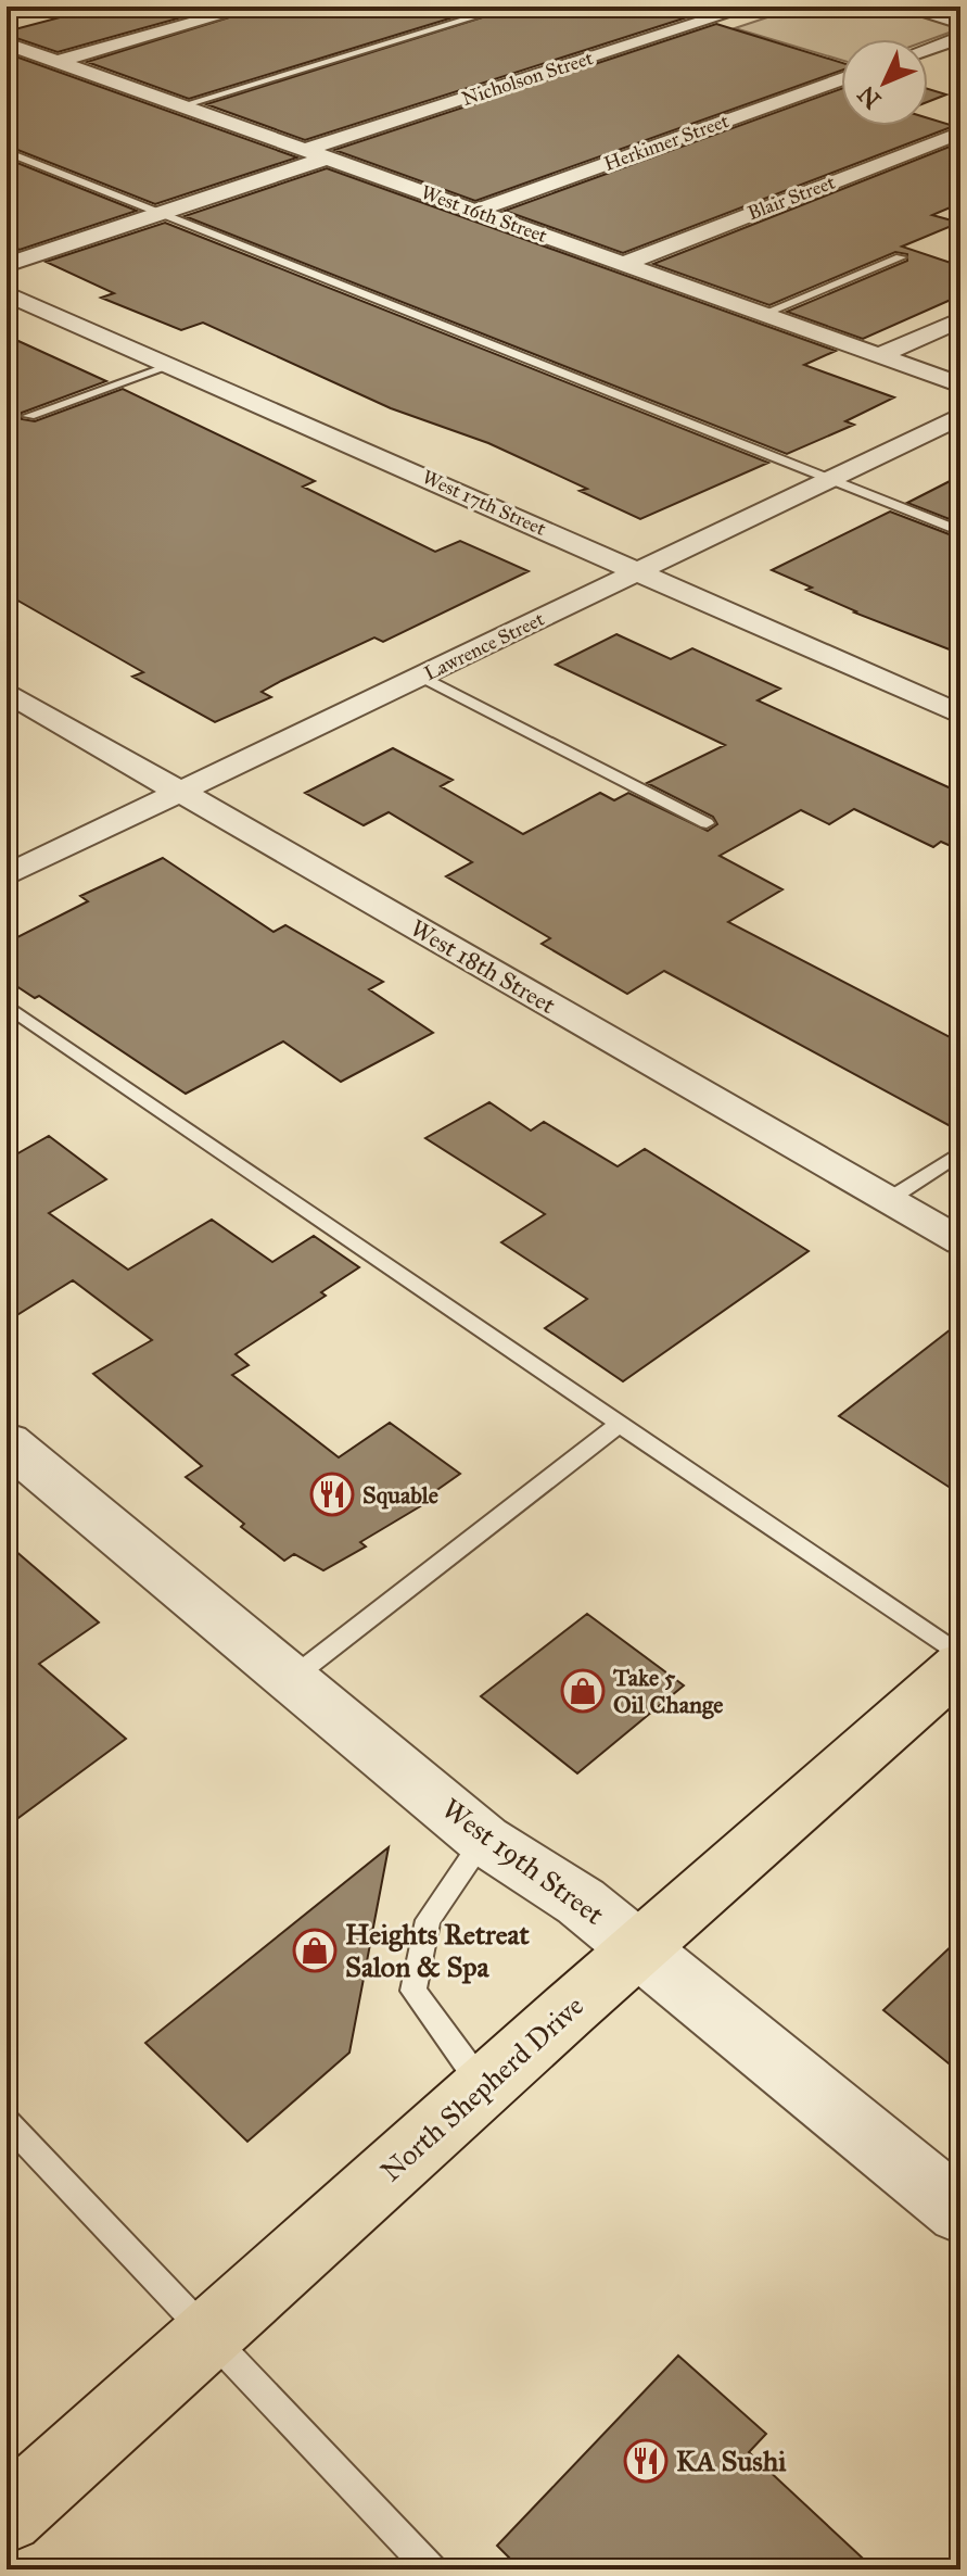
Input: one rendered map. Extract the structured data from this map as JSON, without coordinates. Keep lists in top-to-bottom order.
{
  "streets": {
    "main road": ["North Shepherd Drive"],
    "street": [
      "Nicholson Street",
      "Herkimer Street",
      "Blair Street",
      "West 16th Street",
      "West 17th Street",
      "Lawrence Street",
      "West 18th Street",
      "West 19th Street"
    ]
  },
  "crossings": [
    ["Nicholson Street", "West 16th Street"],
    ["Herkimer Street", "West 16th Street"],
    ["Blair Street", "West 16th Street"],
    ["West 17th Street", "Lawrence Street"],
    ["Lawrence Street", "West 18th Street"],
    ["West 19th Street", "North Shepherd Drive"]
  ],
  "places": {
    "restaurant": ["Squable", "KA Sushi"],
    "shop": ["Take 5 Oil Change", "Heights Retreat Salon & Spa"]
  },
  "north": "bottom left"
}
